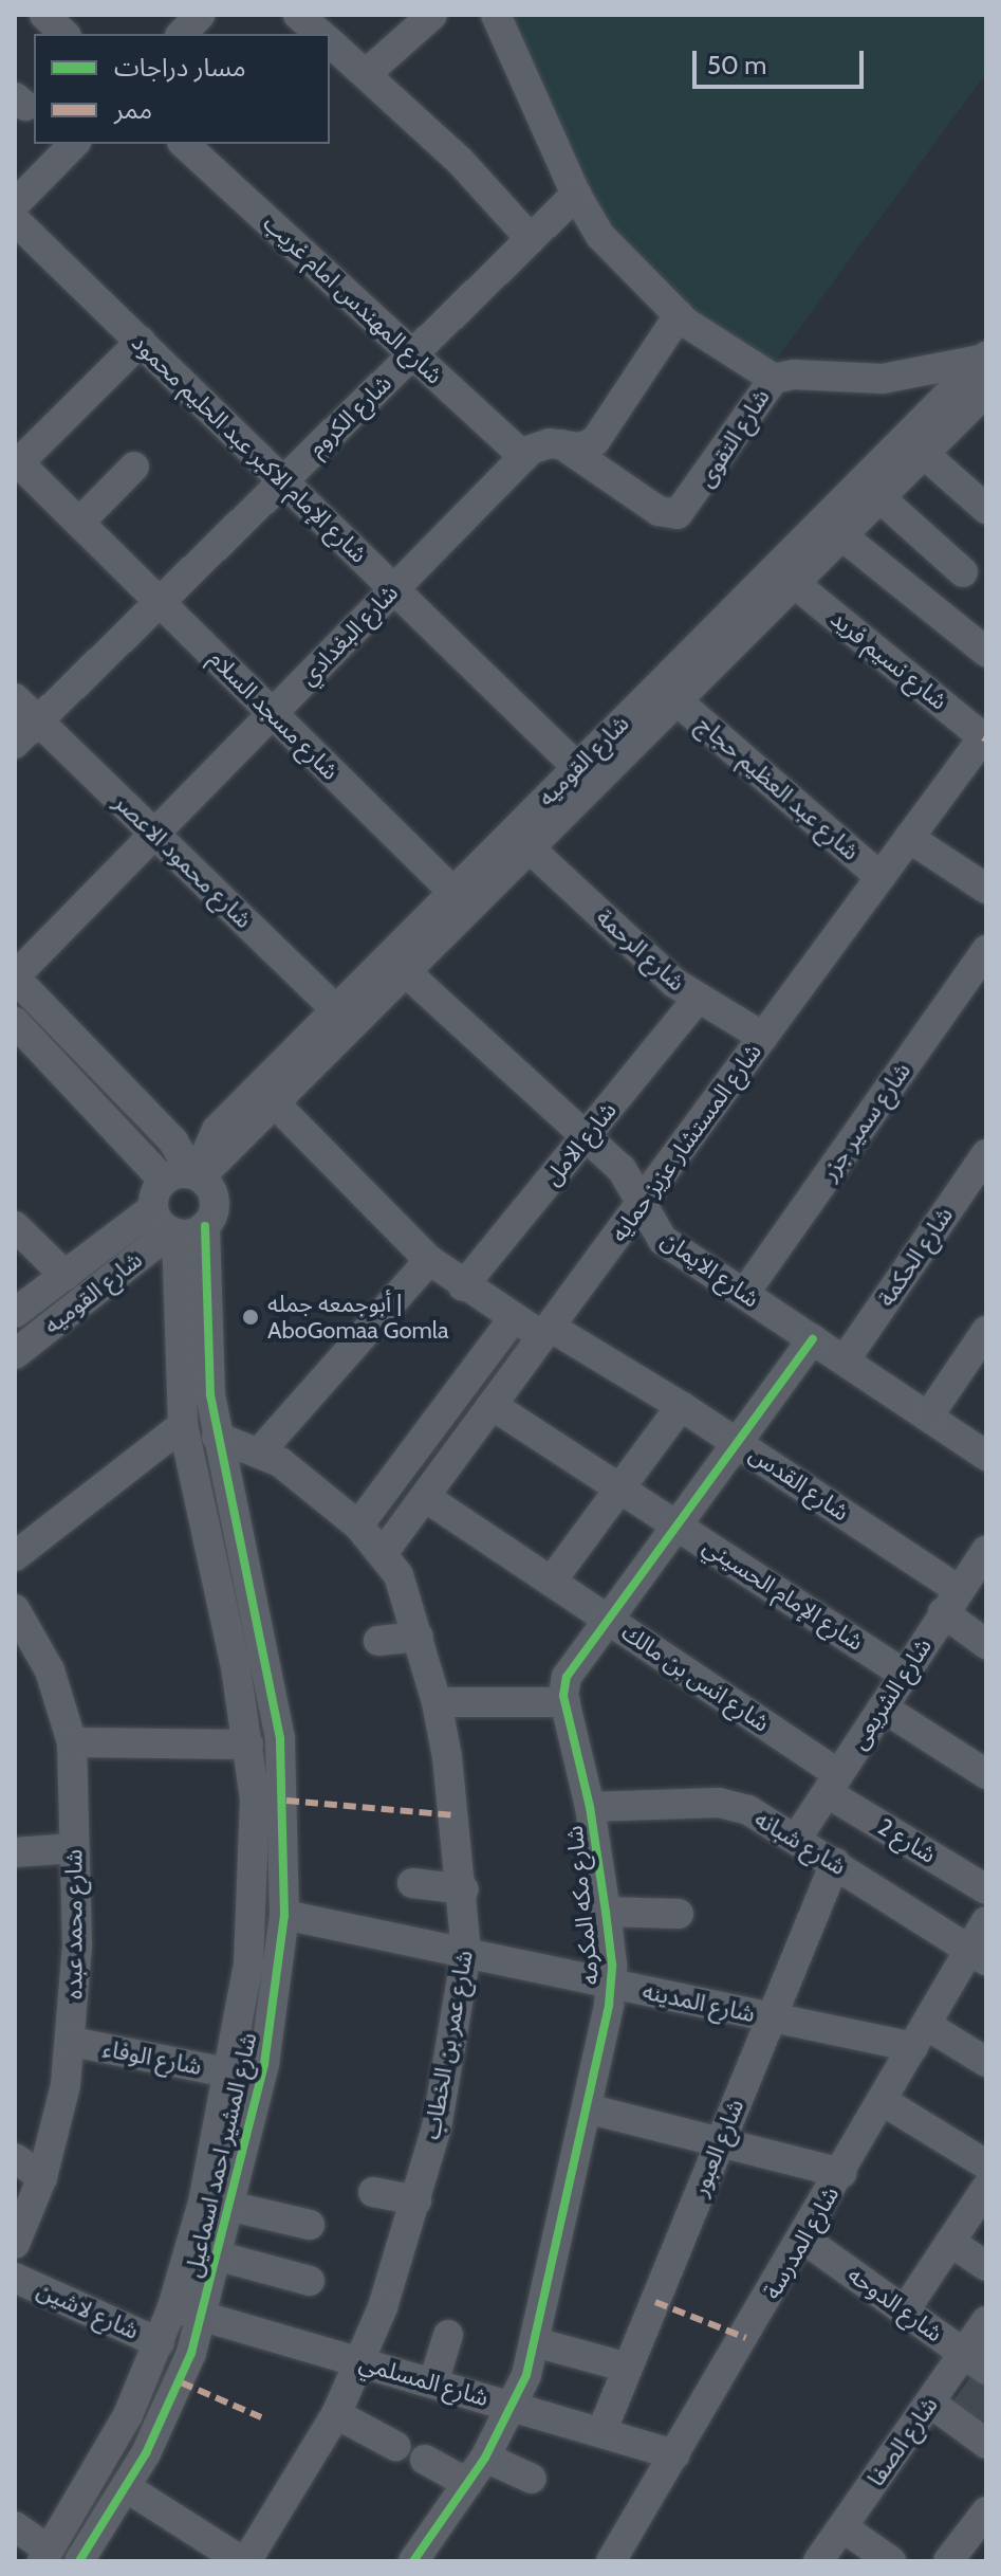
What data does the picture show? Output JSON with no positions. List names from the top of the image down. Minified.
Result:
{"streets":{"street":["شارع المهندس امام غريب","شارع الكروم","شارع التقوى","شارع الإمام الاكبر عبد الحليم محمود","شارع البغدادي","شارع نسيم فريد","شارع مسجد السلام","شارع القوميه","شارع عبد العظيم حجاج","شارع محمود الاعصر","شارع الرحمة","شارع سمير جزر","شارع المستشار عزيز حمايه","شارع الامل","شارع الحكمة","شارع الايمان","شارع القدس","شارع الإمام الحسيني","شارع انس بن مالك","شارع الشريعى","شارع 2","شارع شبانه","شارع مكه المكرمه","شارع محمد عبده","شارع المدينه","شارع عمر بن الخطاب","شارع الوفاء","شارع العبور","شارع المشير احمد اسماعيل","شارع المدرسة","شارع الدوحه","شارع لاشين","شارع المسلمي","شارع الصفا"]},"crossings":[["شارع المهندس امام غريب","شارع الكروم"],["شارع المهندس امام غريب","شارع البغدادي"],["شارع الكروم","شارع الإمام الاكبر عبد الحليم محمود"],["شارع الكروم","شارع مسجد السلام"],["شارع الكروم","شارع محمود الاعصر"],["شارع التقوى","شارع البغدادي"],["شارع التقوى","شارع القوميه"],["شارع الإمام الاكبر عبد الحليم محمود","شارع البغدادي"],["شارع الإمام الاكبر عبد الحليم محمود","شارع القوميه"],["شارع البغدادي","شارع مسجد السلام"],["شارع البغدادي","شارع محمود الاعصر"],["شارع البغدادي","شارع المشير احمد اسماعيل"],["شارع نسيم فريد","شارع القوميه"],["شارع نسيم فريد","شارع المستشار عزيز حمايه"],["شارع مسجد السلام","شارع القوميه"],["شارع القوميه","شارع عبد العظيم حجاج"],["شارع القوميه","شارع محمود الاعصر"],["شارع القوميه","شارع الرحمة"],["شارع القوميه","شارع الايمان"],["شارع القوميه","شارع القدس"],["شارع القوميه","شارع المشير احمد اسماعيل"],["شارع عبد العظيم حجاج","شارع المستشار عزيز حمايه"],["شارع الرحمة","شارع المستشار عزيز حمايه"],["شارع الرحمة","شارع الامل"],["شارع سمير جزر","شارع الايمان"],["شارع المستشار عزيز حمايه","شارع الايمان"],["شارع المستشار عزيز حمايه","شارع القدس"],["شارع المستشار عزيز حمايه","شارع الإمام الحسيني"],["شارع المستشار عزيز حمايه","شارع انس بن مالك"],["شارع المستشار عزيز حمايه","شارع عمر بن الخطاب"],["شارع الامل","شارع الايمان"],["شارع الامل","شارع القدس"],["شارع الحكمة","شارع الايمان"],["شارع الايمان","شارع مكه المكرمه"],["شارع القدس","شارع الشريعى"],["شارع القدس","شارع مكه المكرمه"],["شارع الإمام الحسيني","شارع الشريعى"],["شارع الإمام الحسيني","شارع مكه المكرمه"],["شارع انس بن مالك","شارع الشريعى"],["شارع انس بن مالك","شارع 2"],["شارع انس بن مالك","شارع مكه المكرمه"],["شارع الشريعى","شارع 2"],["شارع الشريعى","شارع شبانه"],["شارع شبانه","شارع مكه المكرمه"],["شارع شبانه","شارع العبور"],["شارع شبانه","شارع المدرسة"],["شارع مكه المكرمه","شارع المدينه"],["شارع مكه المكرمه","شارع المسلمي"],["شارع محمد عبده","شارع الوفاء"],["شارع المدينه","شارع عمر بن الخطاب"],["شارع المدينه","شارع العبور"],["شارع المدينه","شارع المشير احمد اسماعيل"],["شارع المدينه","شارع المدرسة"],["شارع عمر بن الخطاب","شارع المشير احمد اسماعيل"],["شارع عمر بن الخطاب","شارع المسلمي"],["شارع الوفاء","شارع المشير احمد اسماعيل"],["شارع العبور","شارع المسلمي"],["شارع المشير احمد اسماعيل","شارع لاشين"],["شارع المشير احمد اسماعيل","شارع المسلمي"],["شارع المدرسة","شارع الدوحه"],["شارع المدرسة","شارع المسلمي"],["شارع الدوحه","شارع الصفا"]],"places":["أبوجمعه جمله | AboGomaa Gomla"],"legend":["مسار دراجات","ممر"],"scale_bar":"50 m"}
